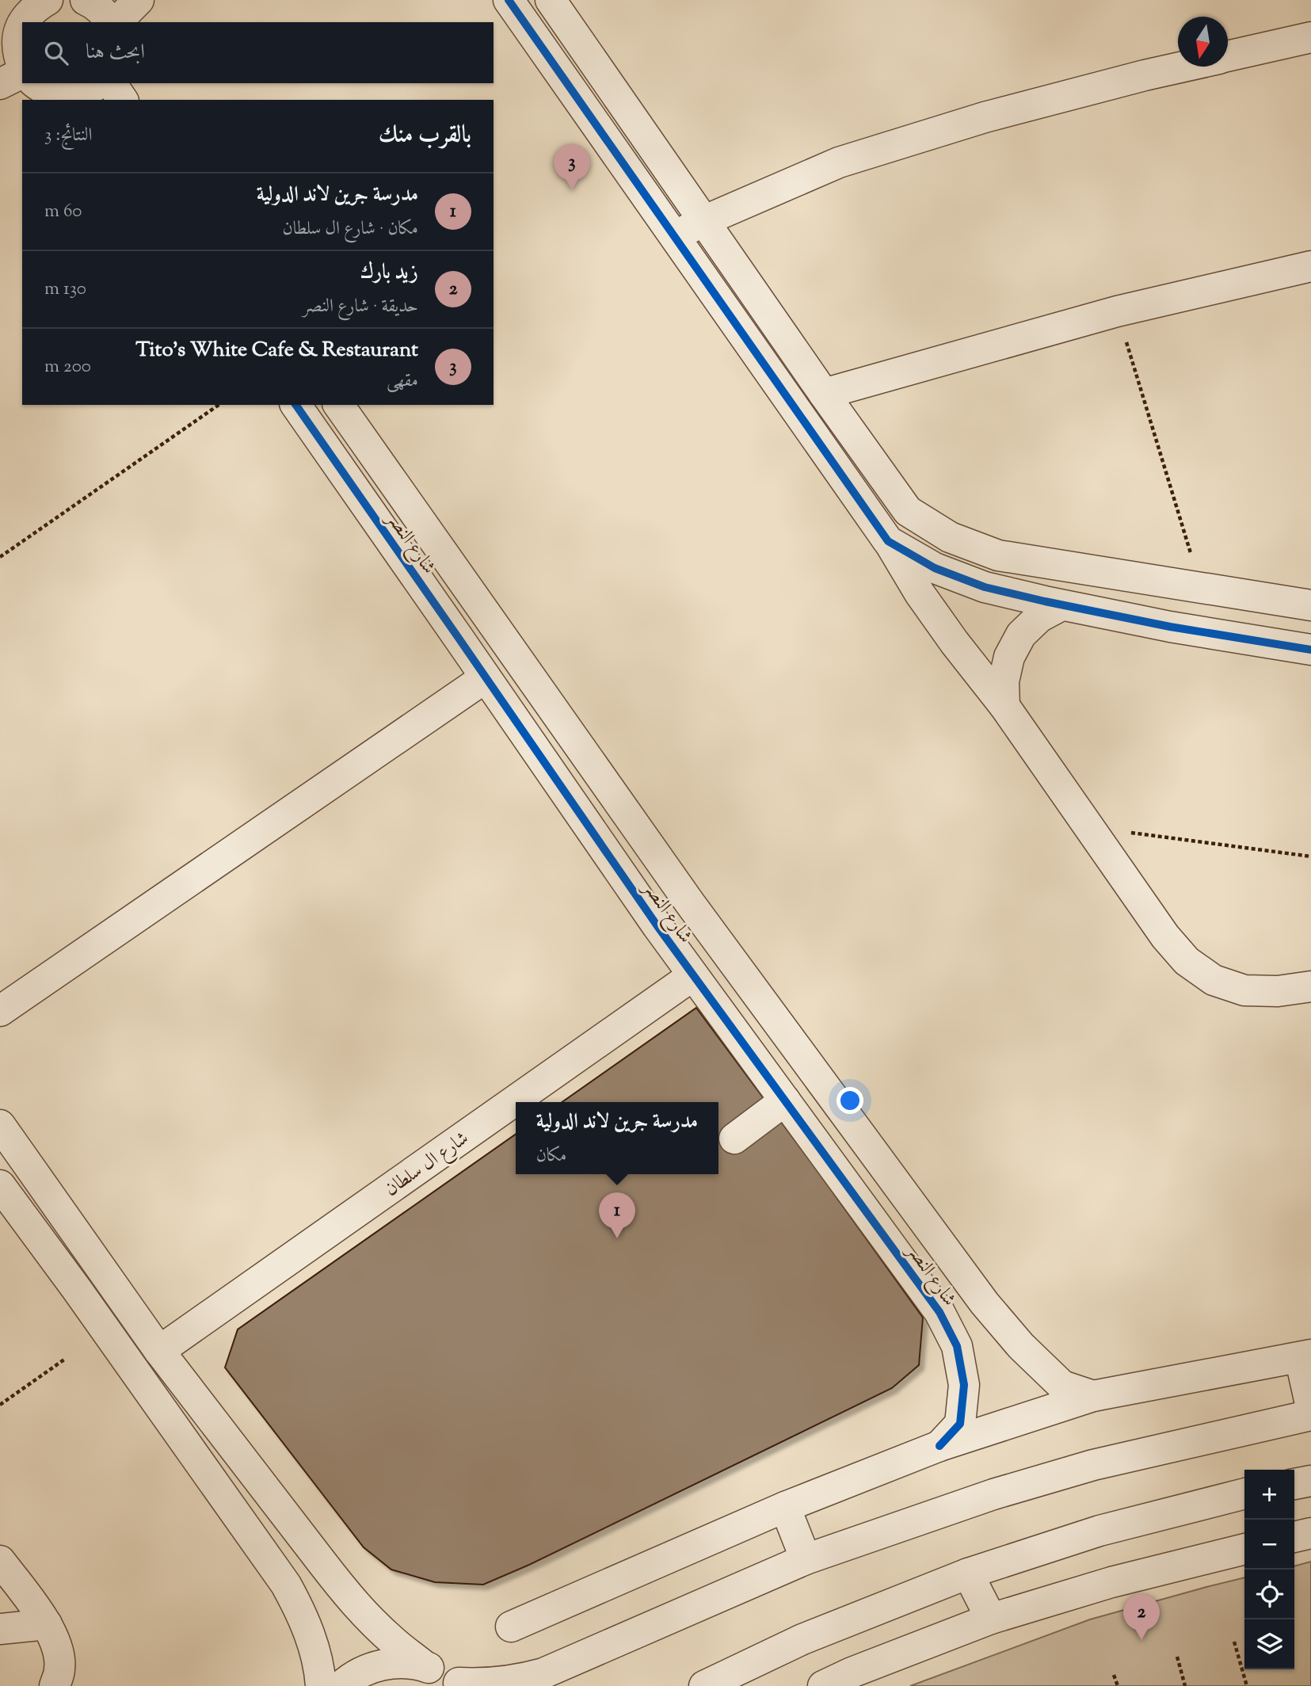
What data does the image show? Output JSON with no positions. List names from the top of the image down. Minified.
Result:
{"streets":{"street":["شارع النصر","شارع ال سلطان"]},"crossings":[["شارع النصر","شارع ال سلطان"]],"north":"bottom","page":{"search":"ابحث هنا","heading":["بالقرب منك","النتائج: 3"],"pins":["3","1","2"],"list":[{"mark":"1","name":"مدرسة جرين لاند الدولية","note":"مكان · شارع ال سلطان","value":"60 m"},{"mark":"2","name":"زيد بارك","note":"حديقة · شارع النصر","value":"130 m"},{"mark":"3","name":"Tito's White Cafe & Restaurant","note":"مقهى","value":"200 m"}],"popup":["مدرسة جرين لاند الدولية","مكان"],"map_buttons":["+","−"]}}
